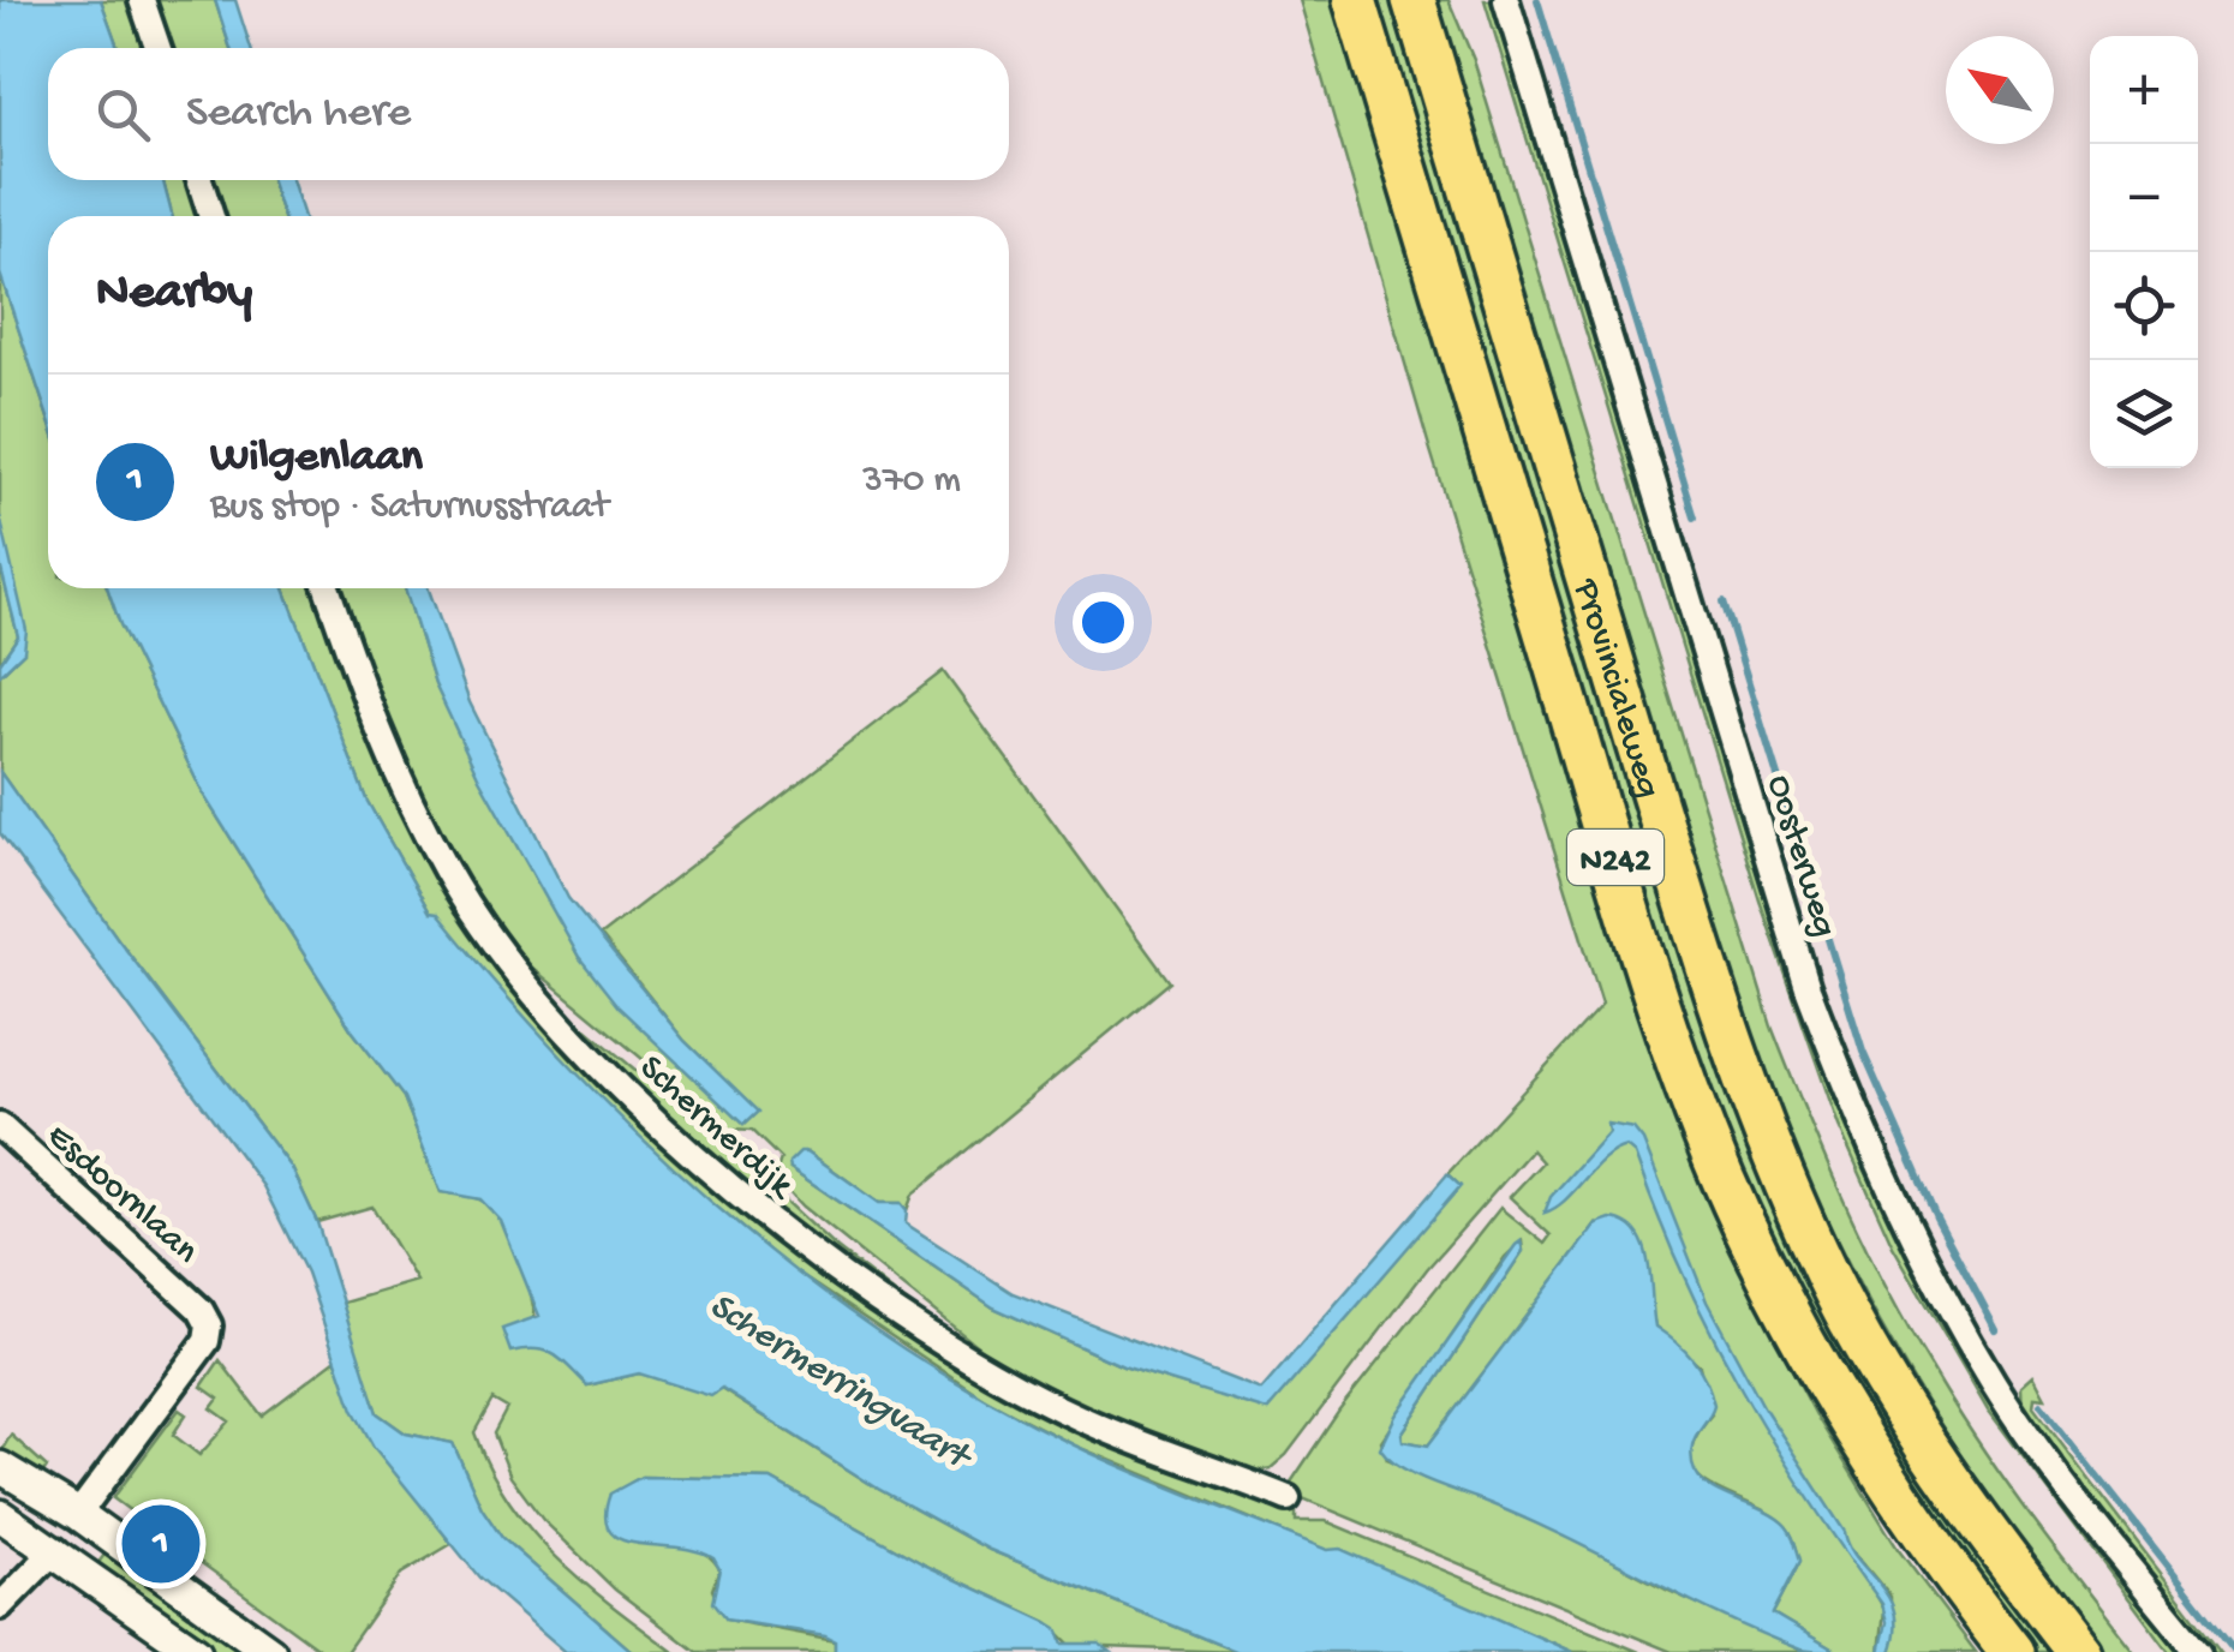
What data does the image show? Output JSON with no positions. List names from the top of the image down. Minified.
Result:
{"streets":{"highway":["Provincialeweg","N242"],"street":["Oosterweg","Schermerdijk","Esdoornlaan"]},"water":["Schermerringvaart"],"north":"top left","page":{"map_buttons":["+","−"],"search":"Search here","heading":"Nearby","list":[{"mark":"1","name":"Wilgenlaan","note":"Bus stop · Saturnusstraat","value":"370 m"}],"pins":"1"}}
